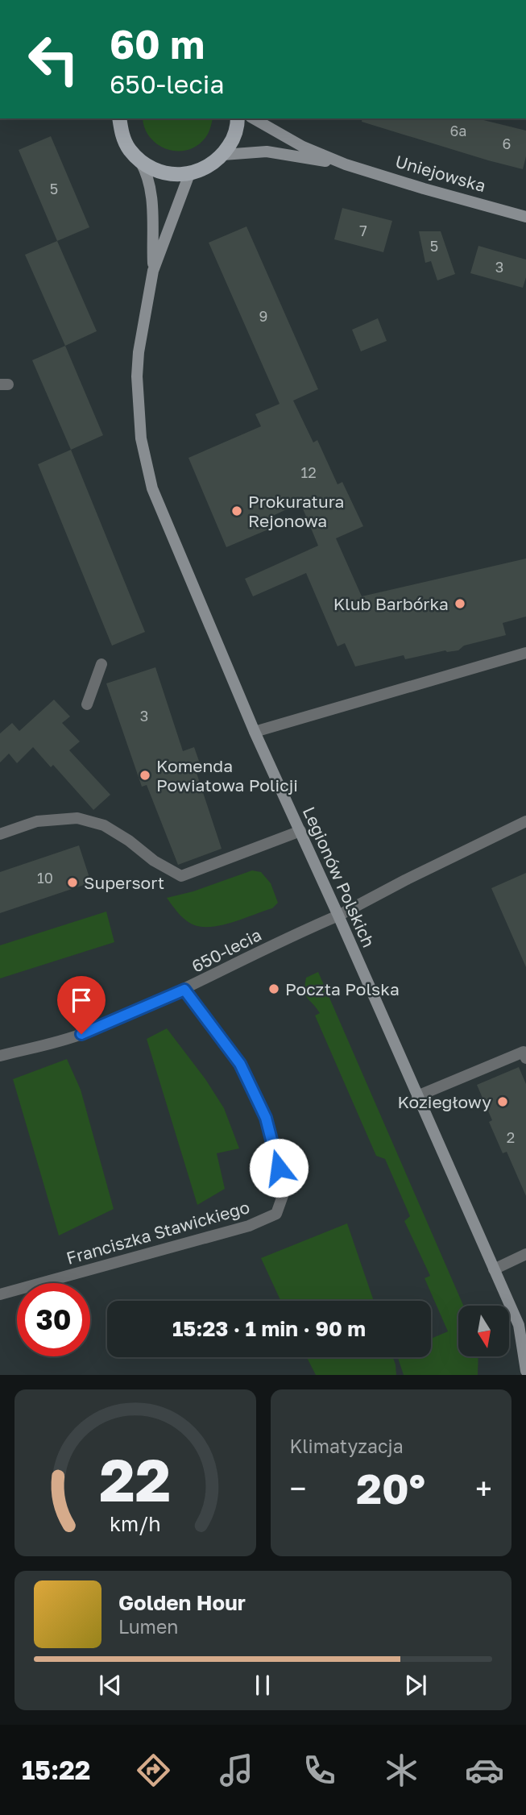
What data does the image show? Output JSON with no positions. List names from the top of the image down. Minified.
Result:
{"streets":{"street":["Uniejowska","Legionów Polskich","650-lecia","Franciszka Stawickiego"]},"crossings":[["Legionów Polskich","650-lecia"],["650-lecia","Franciszka Stawickiego"]],"places":["Prokuratura Rejonowa","Klub Barbórka","Komenda Powiatowa Policji","Supersort","Poczta Polska","Koziegłowy"],"house_numbers":["6a","6","5","7","5","3","9","12","3","10","2"],"north":"bottom","page":{"turn":["60 m","650-lecia"],"limit":"30","trip":"15:23 · 1 min · 90 m","tile":"Klimatyzacja","heat":["−","20°","+"],"song":["Golden Hour","Lumen"],"tabs":"15:22","gauge":["22","km/h"]}}
